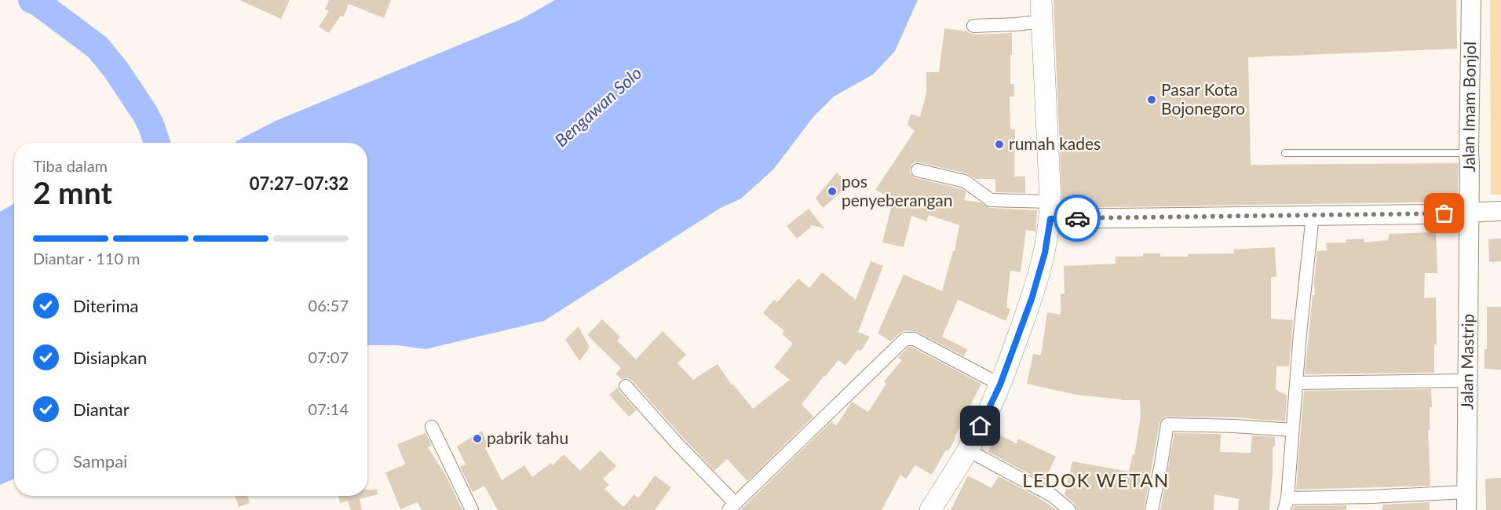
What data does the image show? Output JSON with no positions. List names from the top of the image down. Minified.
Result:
{"streets":{"main road":["Jalan Imam Bonjol","Jalan Mastrip"]},"crossings":[["Jalan Imam Bonjol","Jalan Mastrip"]],"districts":["LEDOK WETAN"],"water":["Bengawan Solo"],"places":["Pasar Kota Bojonegoro","rumah kades","pos penyeberangan","pabrik tahu"],"page":{"heading":["2 mnt","Tiba dalam","07:27–07:32"],"bar":"Diantar · 110 m","list":[["Diterima","06:57"],["Disiapkan","07:07"],["Diantar","07:14"],"Sampai"]}}
